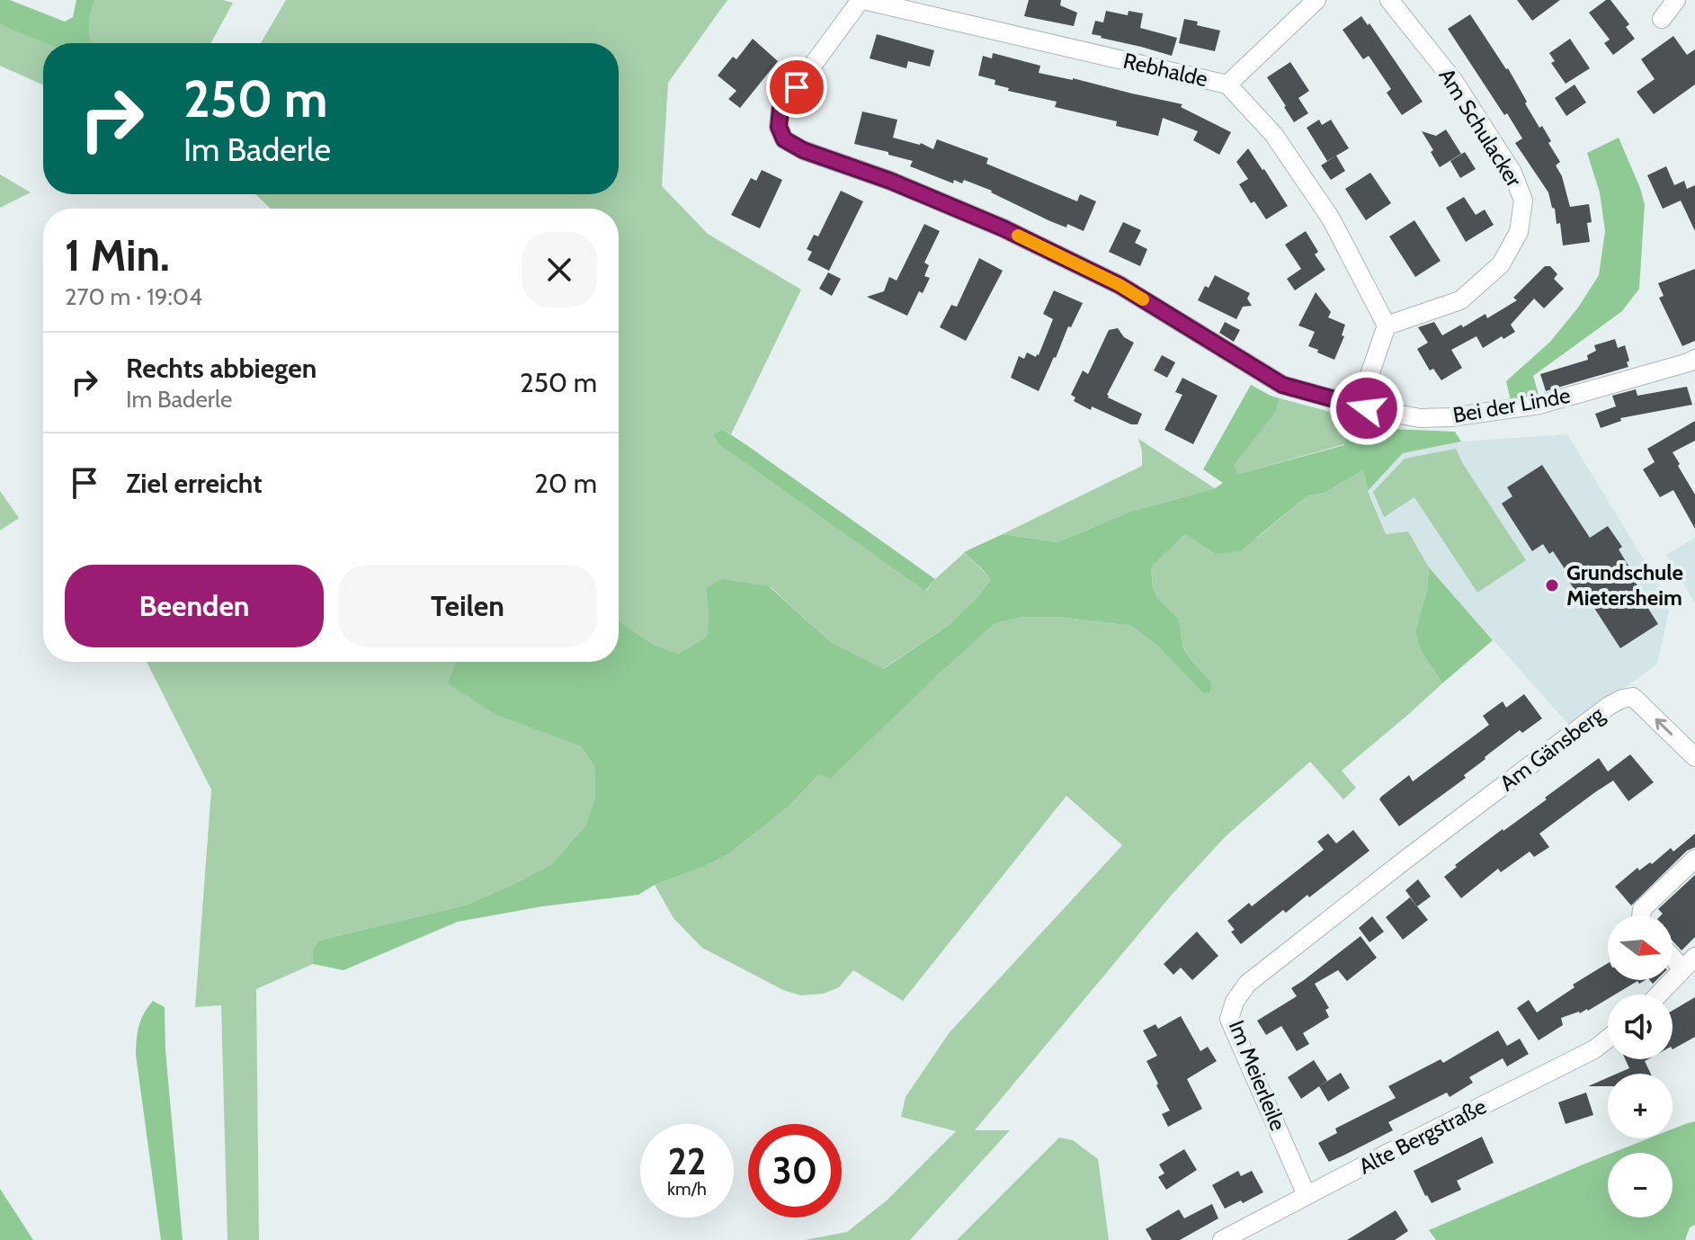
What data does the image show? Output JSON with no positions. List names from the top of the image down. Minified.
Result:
{"streets":{"street":["Rebhalde","Am Schulacker","Bei der Linde","Am Gänsberg","Im Meierleile","Alte Bergstraße"]},"crossings":[["Rebhalde","Am Schulacker"],["Rebhalde","Bei der Linde"],["Am Gänsberg","Im Meierleile"],["Im Meierleile","Alte Bergstraße"]],"one_way":["Am Gänsberg"],"places":["Grundschule Mietersheim"],"north":"right","page":{"turn":["250 m","Im Baderle"],"heading":["1 Min.","270 m · 19:04"],"list":[{"name":"Rechts abbiegen","note":"Im Baderle","value":"250 m"},{"name":"Ziel erreicht","value":"20 m"}],"buttons":["Beenden","Teilen"],"map_buttons":["+","−"],"speed":"22 km/h","limit":"30"}}
